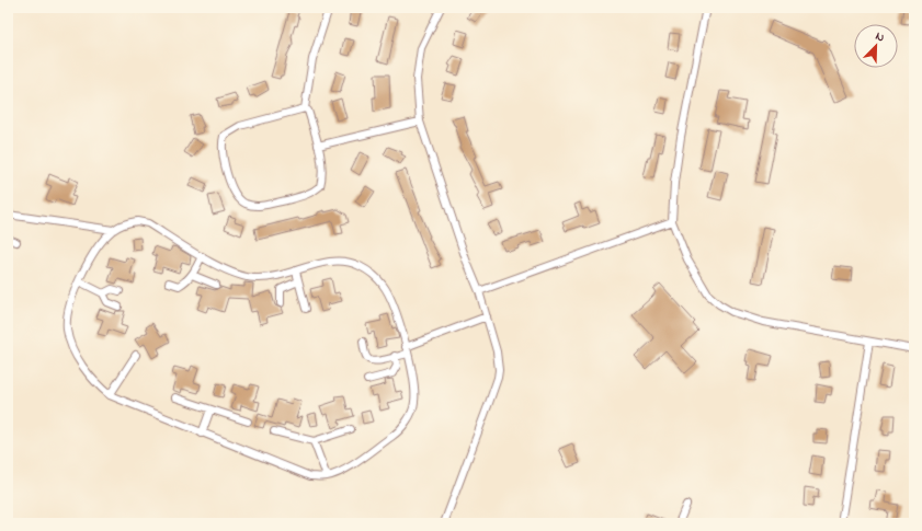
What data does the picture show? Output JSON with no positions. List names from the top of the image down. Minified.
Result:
{"north":"top right"}
